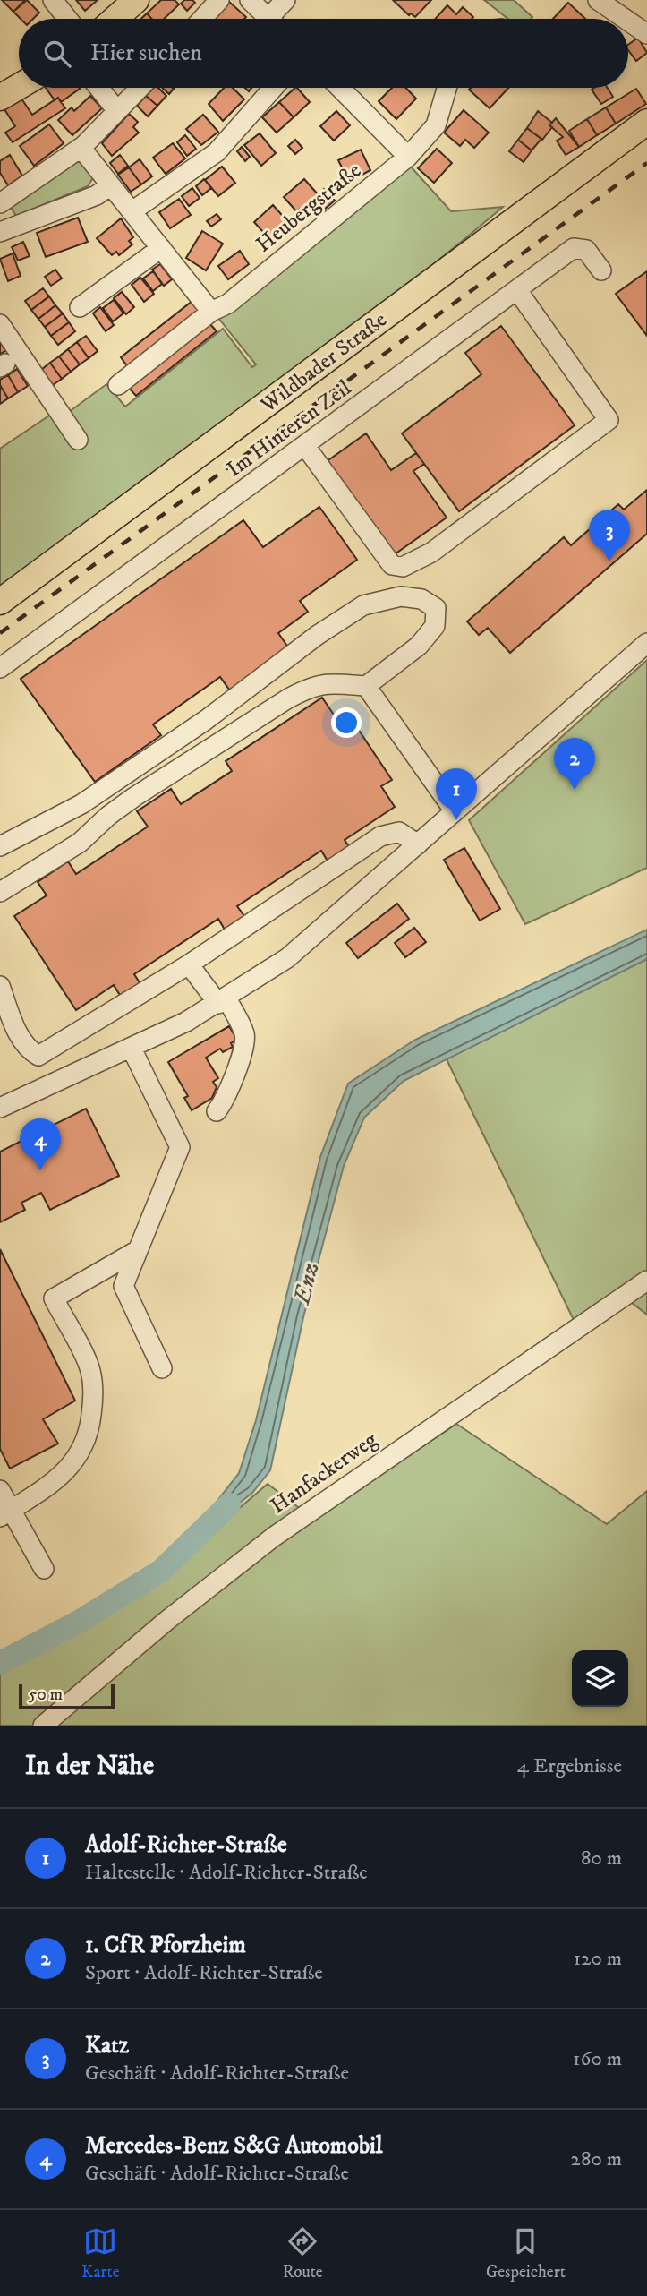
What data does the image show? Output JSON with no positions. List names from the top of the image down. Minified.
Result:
{"streets":{"main road":["Wildbader Straße"],"street":["Heubergstraße","Im Hinteren Zeil","Hanfackerweg"]},"water":["Enz"],"scale_bar":"50 m","page":{"search":"Hier suchen","pins":["3","2","1","4"],"scale":"50 m","heading":["In der Nähe","4 Ergebnisse"],"list":[{"mark":"1","name":"Adolf-Richter-Straße","note":"Haltestelle · Adolf-Richter-Straße","value":"80 m"},{"mark":"2","name":"1. CfR Pforzheim","note":"Sport · Adolf-Richter-Straße","value":"120 m"},{"mark":"3","name":"Katz","note":"Geschäft · Adolf-Richter-Straße","value":"160 m"},{"mark":"4","name":"Mercedes-Benz S&G Automobil","note":"Geschäft · Adolf-Richter-Straße","value":"280 m"}],"nav":["Karte","Route","Gespeichert"]}}
